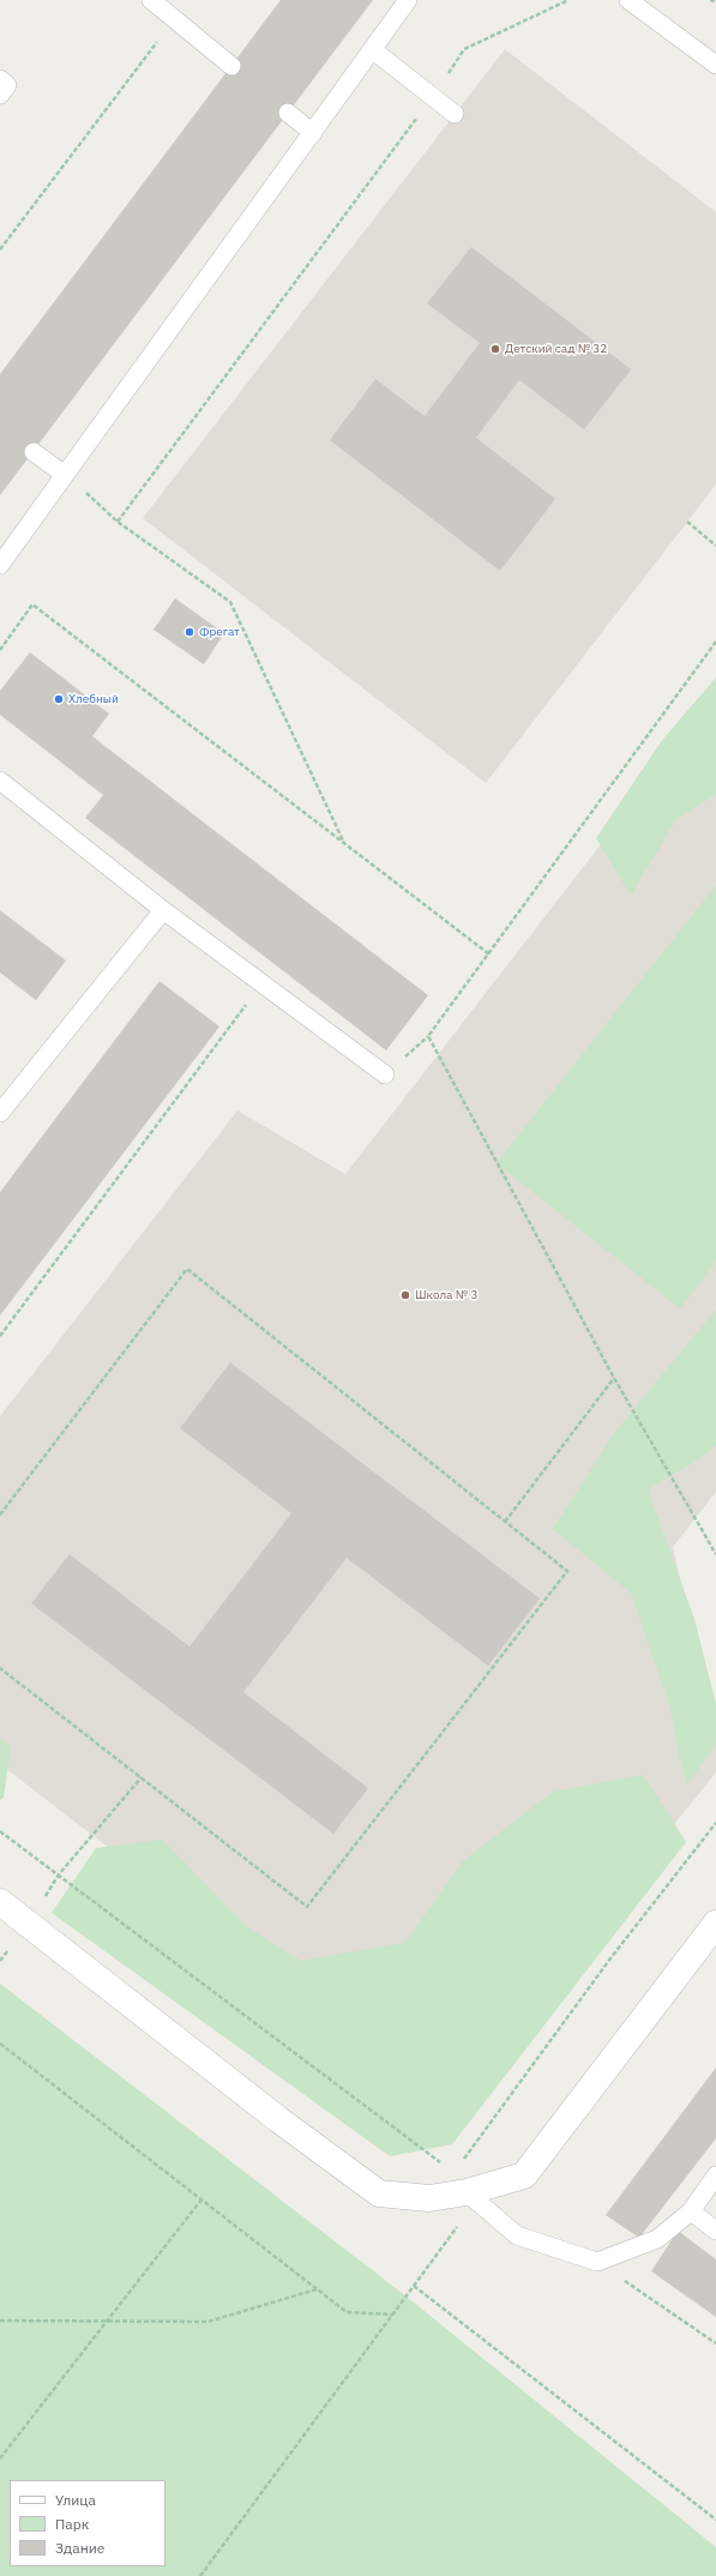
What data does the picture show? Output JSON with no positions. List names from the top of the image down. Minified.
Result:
{"places":["Детский сад № 32","Фрегат","Хлебный","Школа № 3"],"legend":["Улица","Парк","Здание"]}
